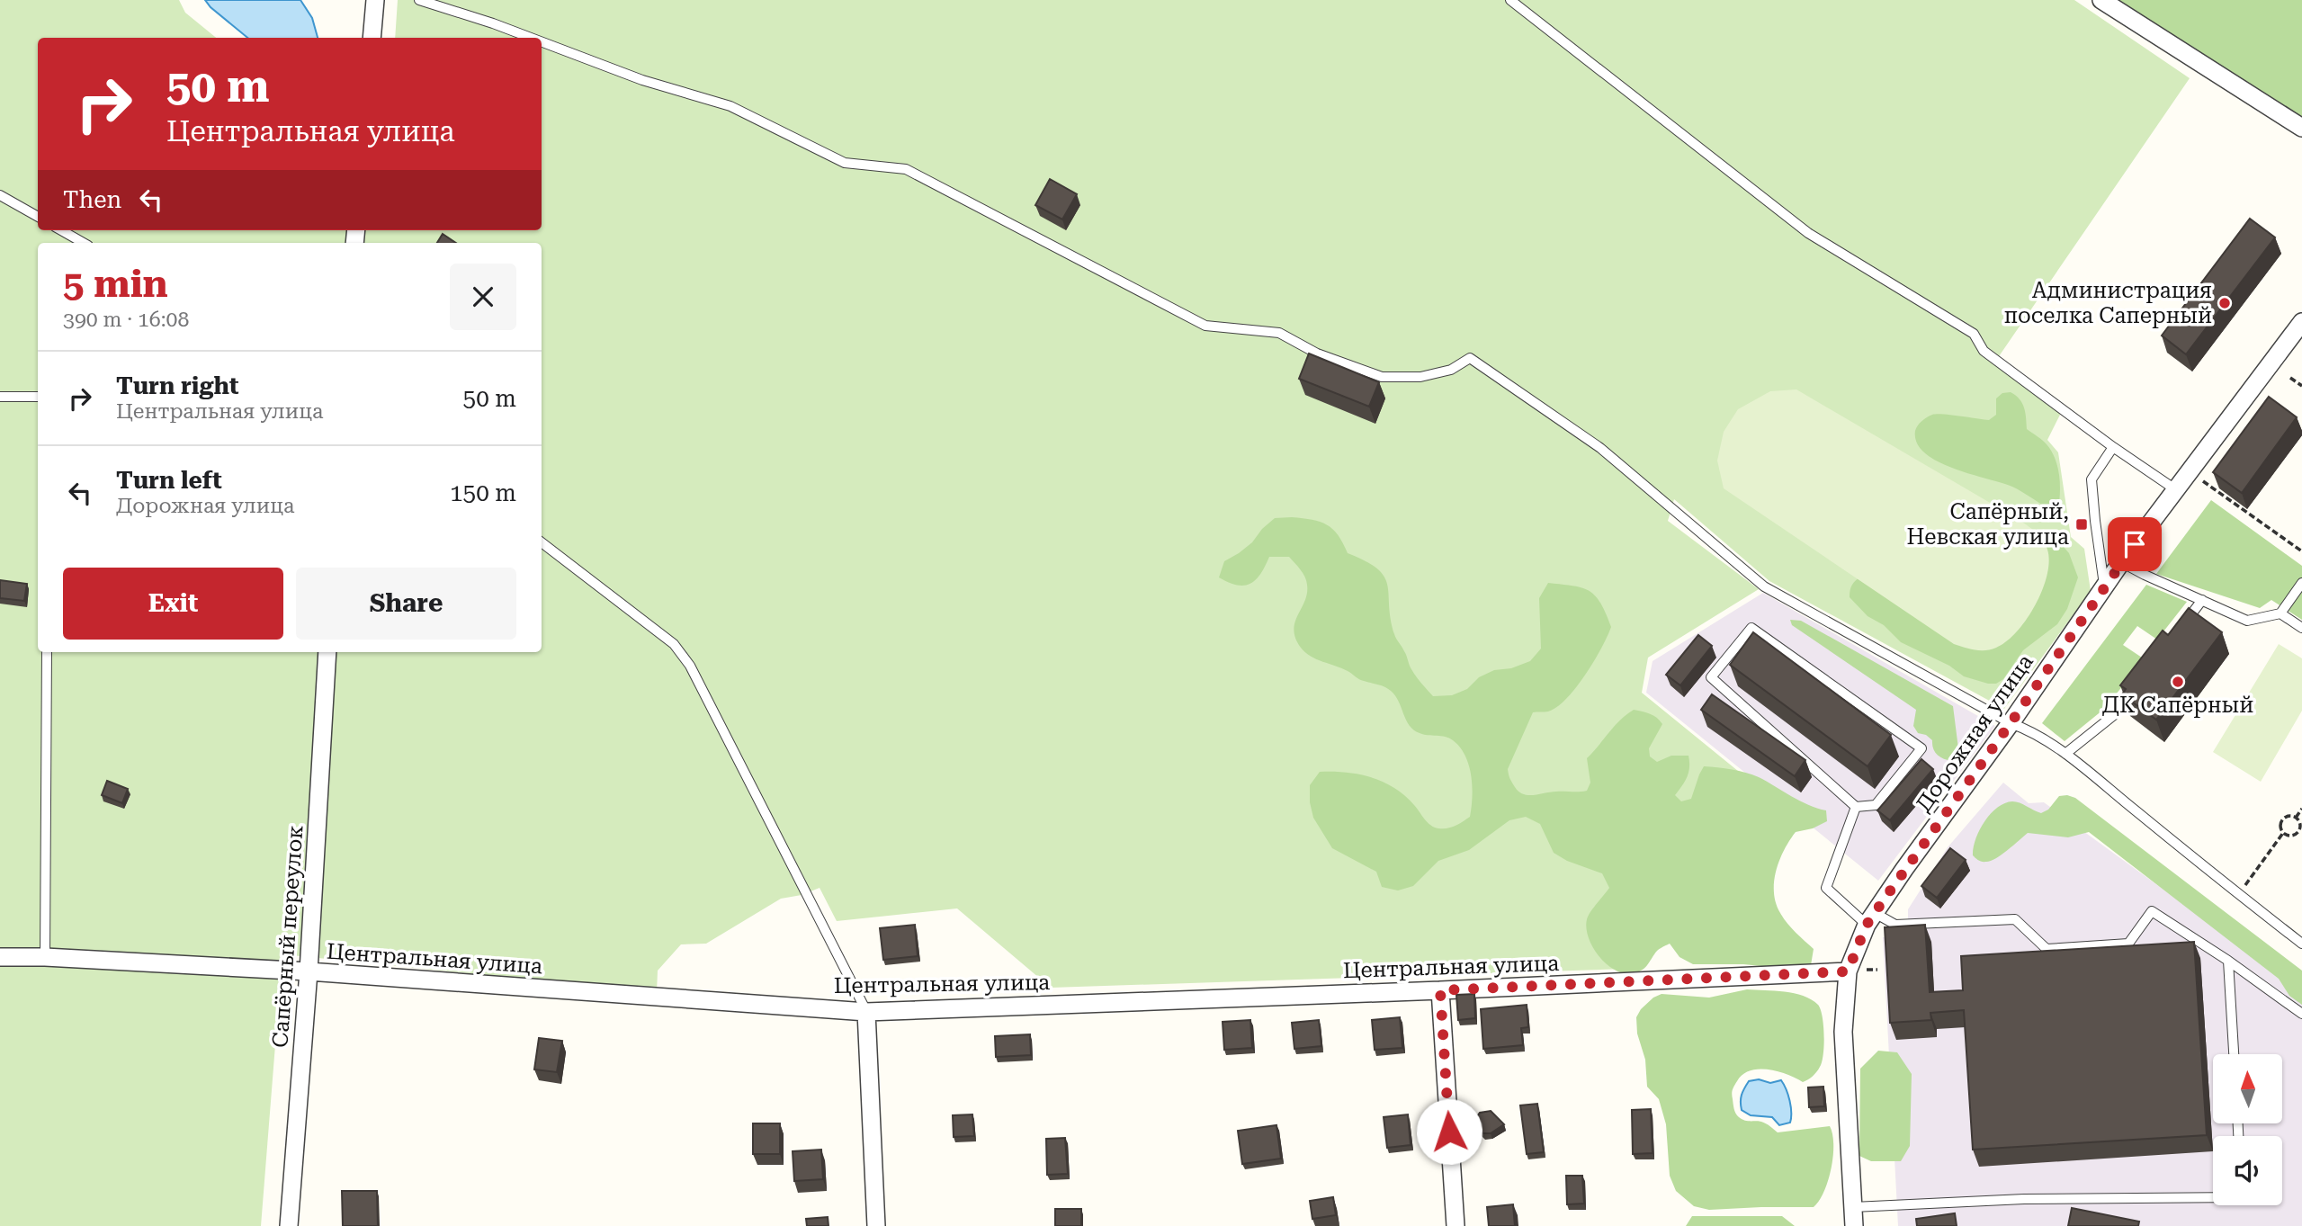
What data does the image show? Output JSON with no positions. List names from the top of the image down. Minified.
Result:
{"streets":{"street":["Дорожная улица","Сапёрный переулок","Центральная улица"]},"crossings":[["Дорожная улица","Центральная улица"],["Сапёрный переулок","Центральная улица"]],"places":{"other":["Администрация поселка Саперный","ДК Сапёрный"],"transit":["Сапёрный, Невская улица"]},"north":"top","page":{"turn":["50 m","Центральная улица"],"then":"Then","heading":["5 min","390 m · 16:08"],"list":[{"name":"Turn right","note":"Центральная улица","value":"50 m"},{"name":"Turn left","note":"Дорожная улица","value":"150 m"}],"buttons":["Exit","Share"]}}
